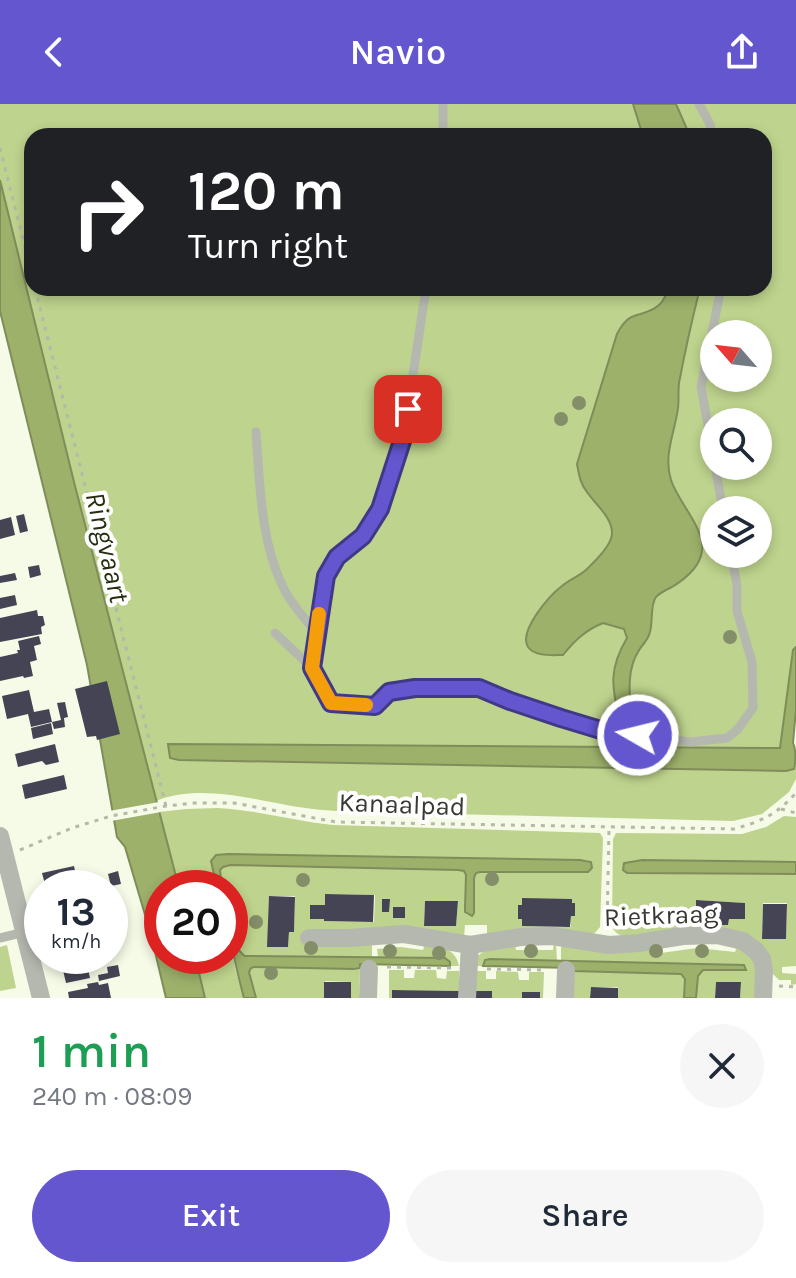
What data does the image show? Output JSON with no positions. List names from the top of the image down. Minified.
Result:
{"streets":{"street":["Rietkraag"],"path":["Kanaalpad"]},"water":["Ringvaart"],"north":"top left","page":{"header":"Navio","turn":["120 m","Turn right"],"speed":"13 km/h","limit":"20","heading":["1 min","240 m · 08:09"],"buttons":["Exit","Share"]}}
